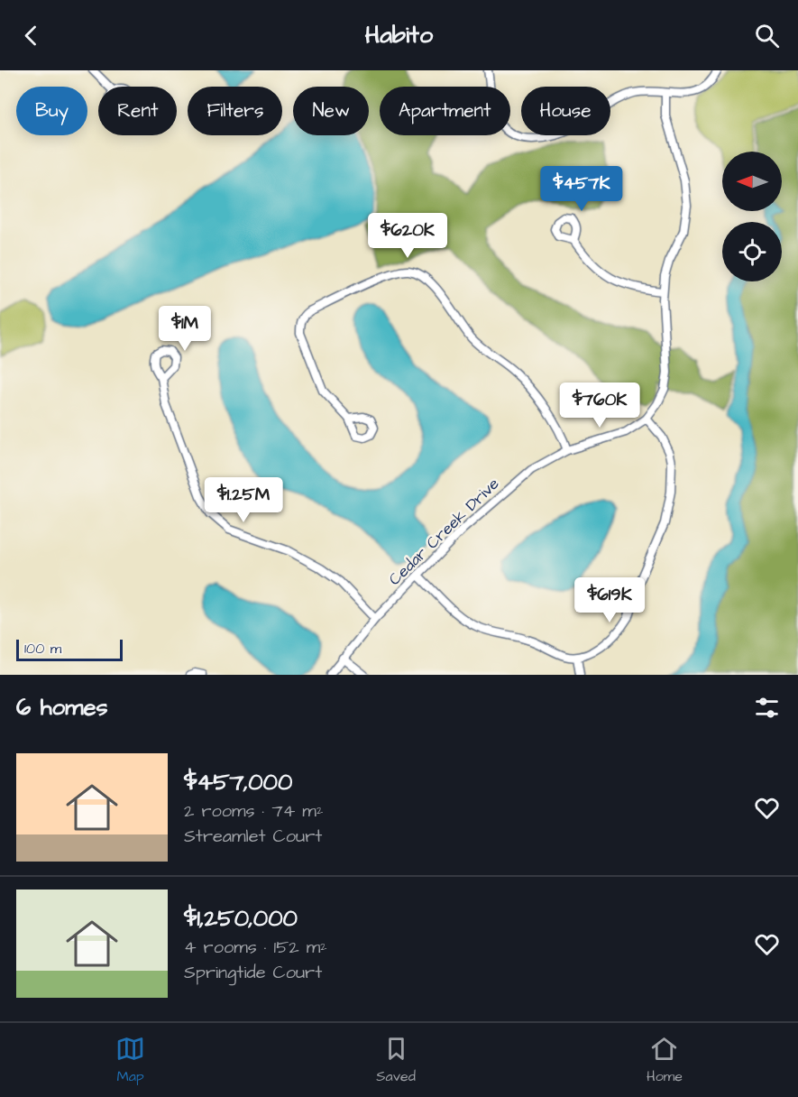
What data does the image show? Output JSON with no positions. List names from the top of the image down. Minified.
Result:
{"streets":{"street":["Cedar Creek Drive"]},"scale_bar":"100 m","north":"left","page":{"header":"Habito","chip":["Buy","Rent","Filters","New","Apartment","House"],"price":["$457K","$620K","$1M","$760K","$1.25M","$619K"],"scale":"100 m","heading":"6 homes","list":[{"name":"$457,000","note":"2 rooms · 74 m² · Streamlet Court"},{"name":"$1,250,000","note":"4 rooms · 152 m² · Springtide Court"}],"tabs":["Map","Saved","Home"]}}
